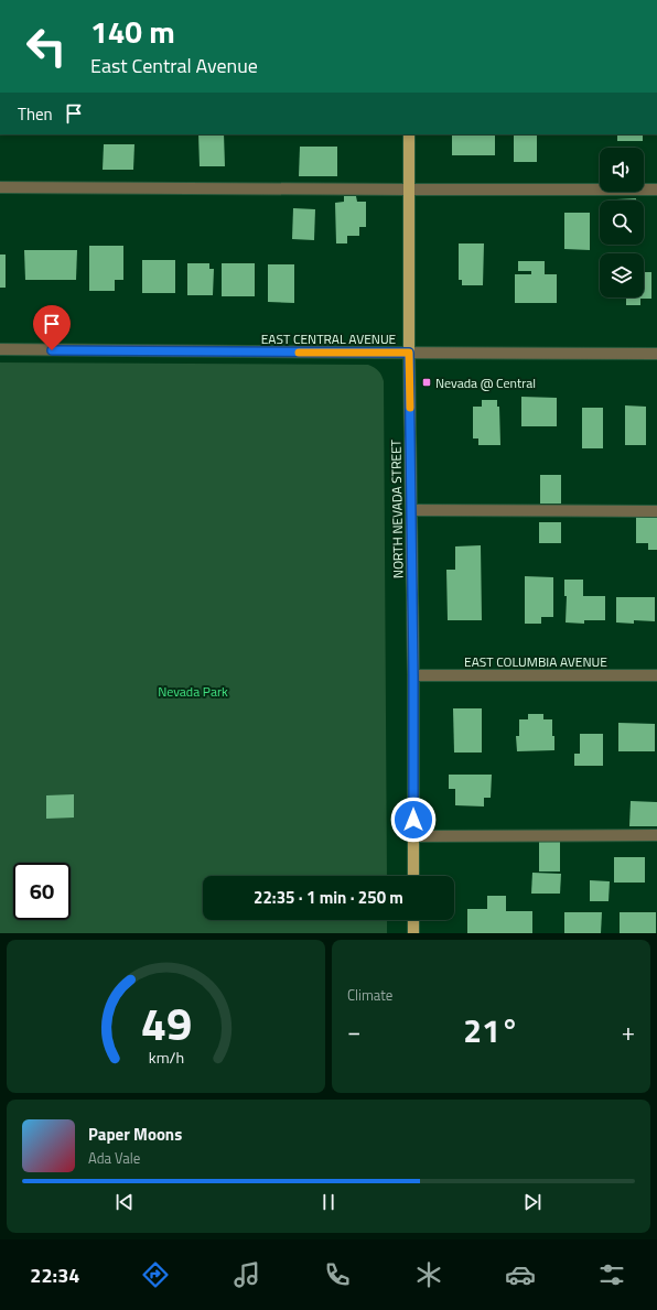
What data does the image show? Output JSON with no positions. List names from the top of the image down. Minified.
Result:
{"streets":{"main road":["NORTH NEVADA STREET"],"street":["EAST CENTRAL AVENUE","EAST COLUMBIA AVENUE"]},"crossings":[["EAST CENTRAL AVENUE","NORTH NEVADA STREET"],["NORTH NEVADA STREET","EAST COLUMBIA AVENUE"]],"parks":["Nevada Park"],"places":{"transit":["Nevada @ Central"]},"page":{"turn":["140 m","East Central Avenue"],"then":"Then","limit":"60","trip":"22:35 · 1 min · 250 m","tile":"Climate","heat":["−","21°","+"],"song":["Paper Moons","Ada Vale"],"tabs":"22:34","gauge":["49","km/h"]}}
